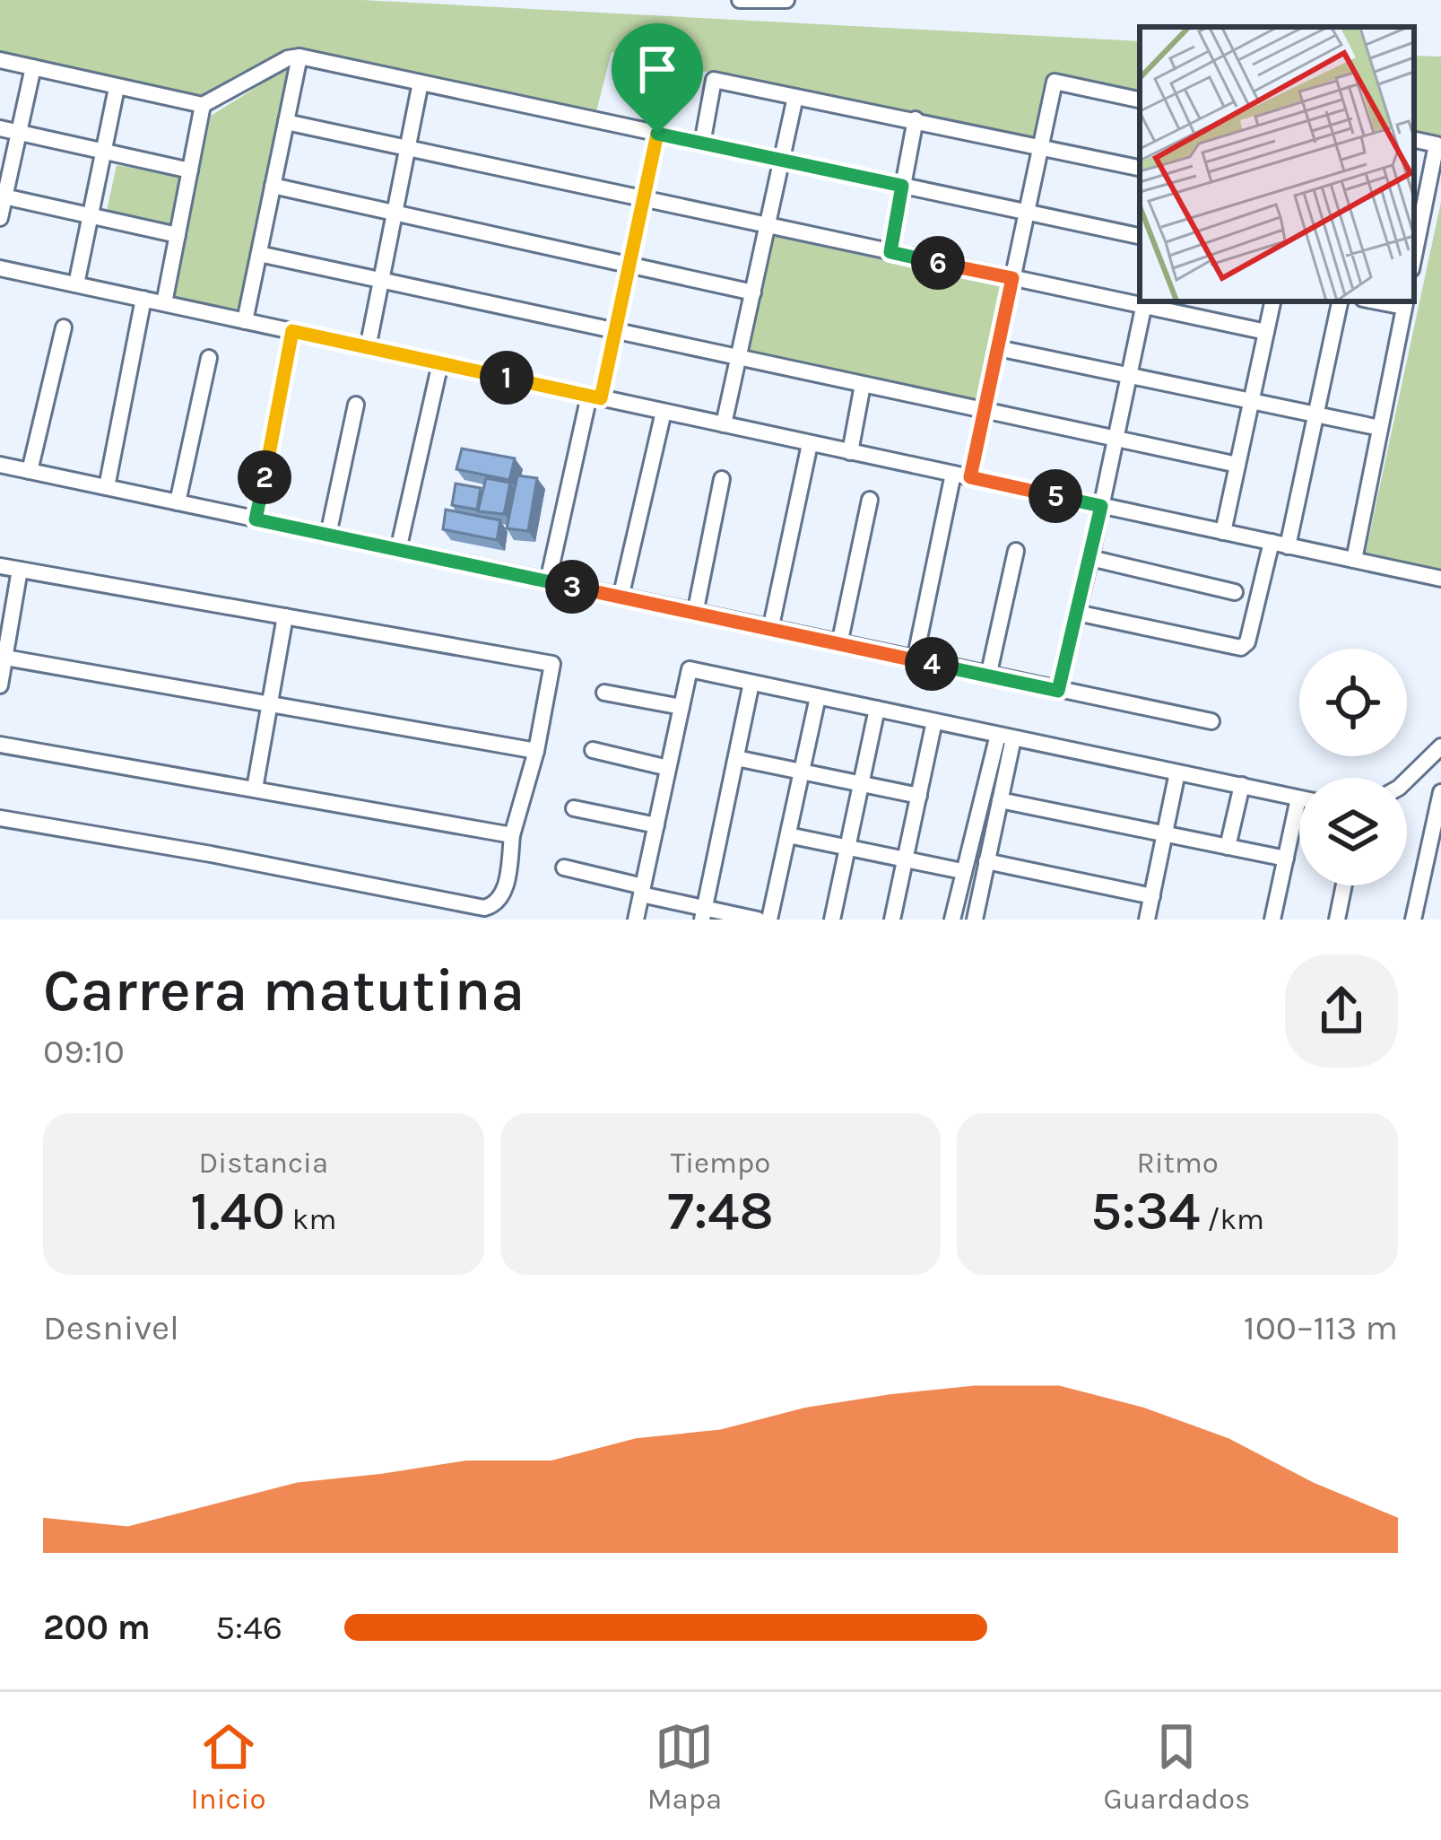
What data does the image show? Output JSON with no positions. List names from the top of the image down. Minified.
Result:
{"page":{"pins":["6","1","2","5","3","4"],"heading":["Carrera matutina","09:10"],"stats":[["Distancia","1.40 km"],["Tiempo","7:48"],["Ritmo","5:34 /km"]],"chart":["Desnivel","100–113 m"],"list":[{"name":"200 m","note":"5:46"}],"tabs":["Inicio","Mapa","Guardados"]}}
